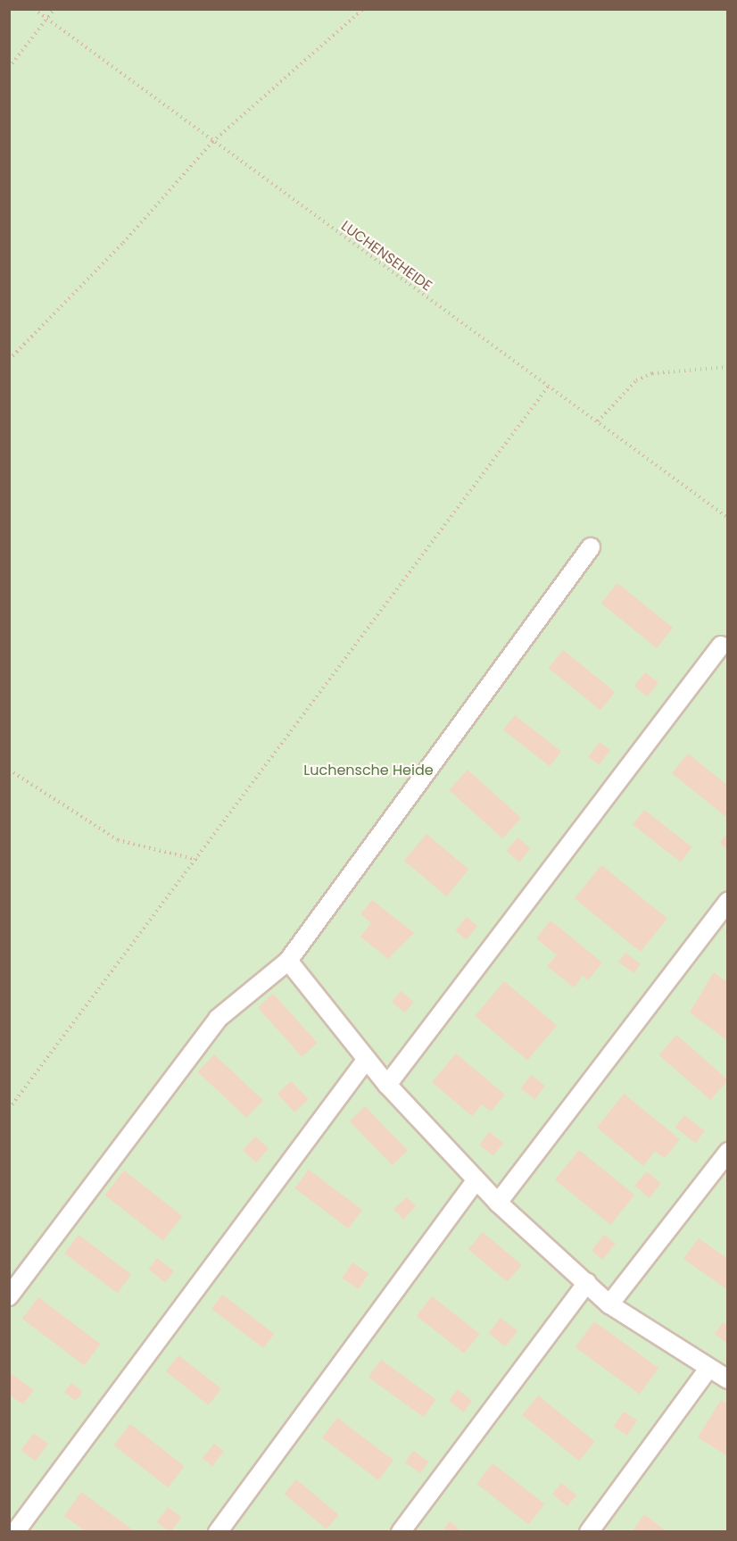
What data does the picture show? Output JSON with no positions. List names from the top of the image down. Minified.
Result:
{"streets":{"path":["LUCHENSEHEIDE"]},"parks":["Luchensche Heide"]}
